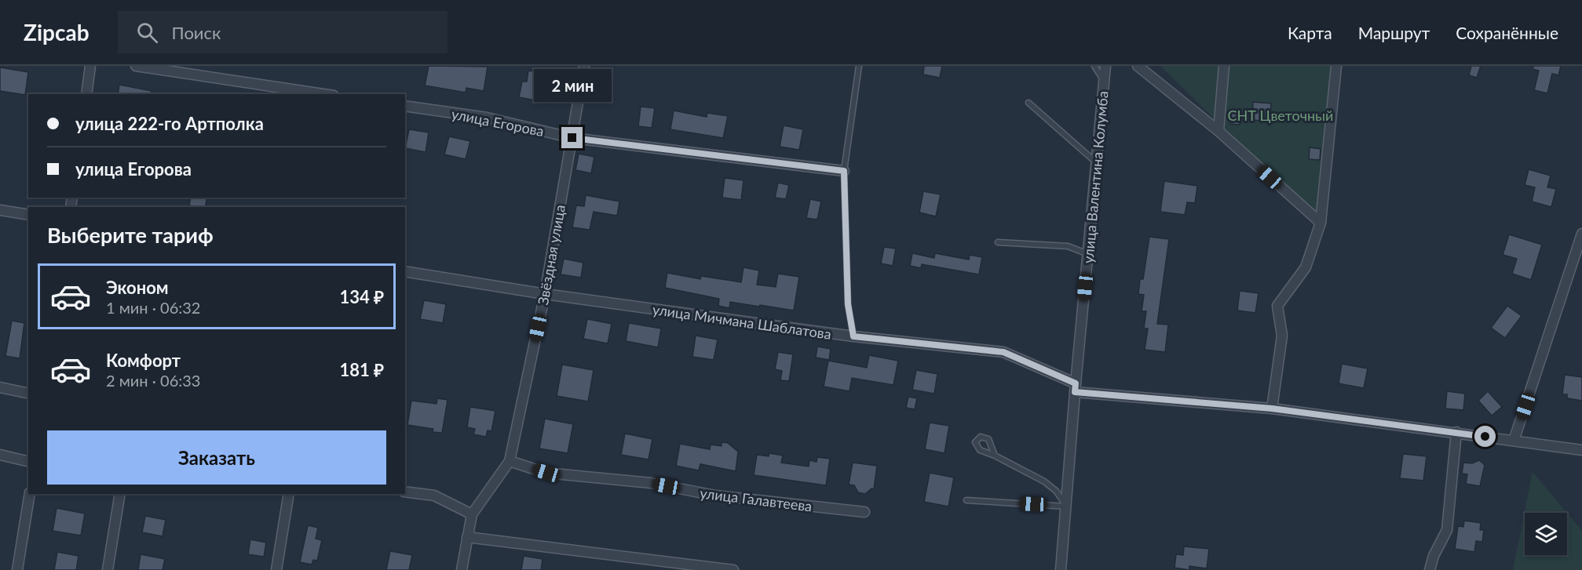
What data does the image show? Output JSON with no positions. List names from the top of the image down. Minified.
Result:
{"streets":{"street":["улица Егорова","улица Валентина Колумба","Звёздная улица","улица Мичмана Шаблатова","улица Галавтеева"]},"crossings":[["улица Егорова","Звёздная улица"],["улица Валентина Колумба","улица Мичмана Шаблатова"],["Звёздная улица","улица Мичмана Шаблатова"],["Звёздная улица","улица Галавтеева"]],"parks":["СНТ Цветочный"],"page":{"header":"Zipcab","search":"Поиск","nav":["Карта","Маршрут","Сохранённые"],"bubble":"2 мин","banner":["улица 222-го Артполка","улица Егорова"],"heading":"Выберите тариф","list":[{"name":"Эконом","note":"1 мин · 06:32","value":"134 ₽"},{"name":"Комфорт","note":"2 мин · 06:33","value":"181 ₽"}],"buttons":"Заказать"}}
